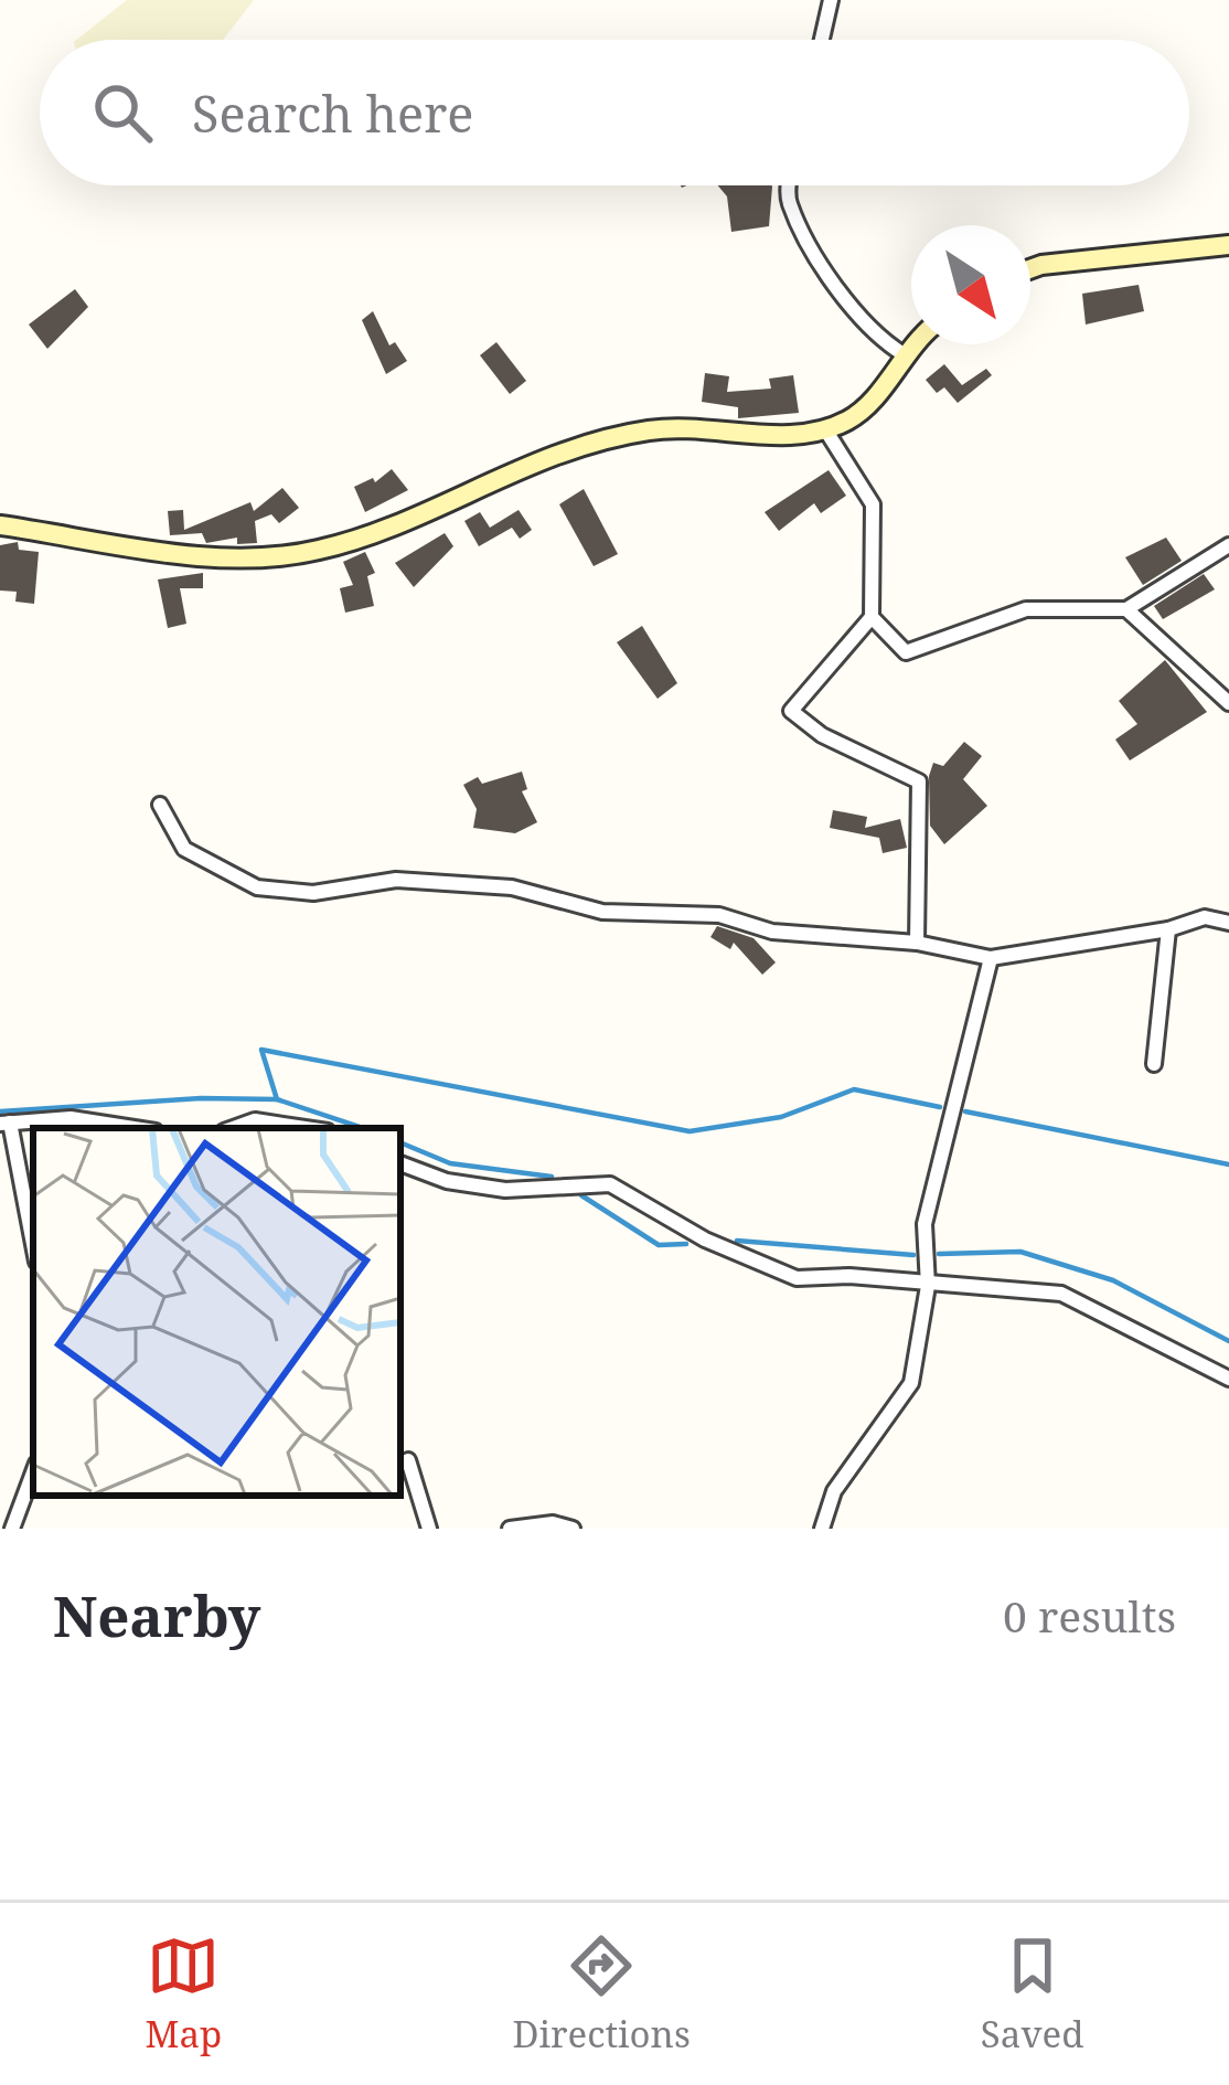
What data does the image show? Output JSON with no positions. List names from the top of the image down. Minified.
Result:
{"north":"bottom right","page":{"search":"Search here","heading":["Nearby","0 results"],"nav":["Map","Directions","Saved"]}}
